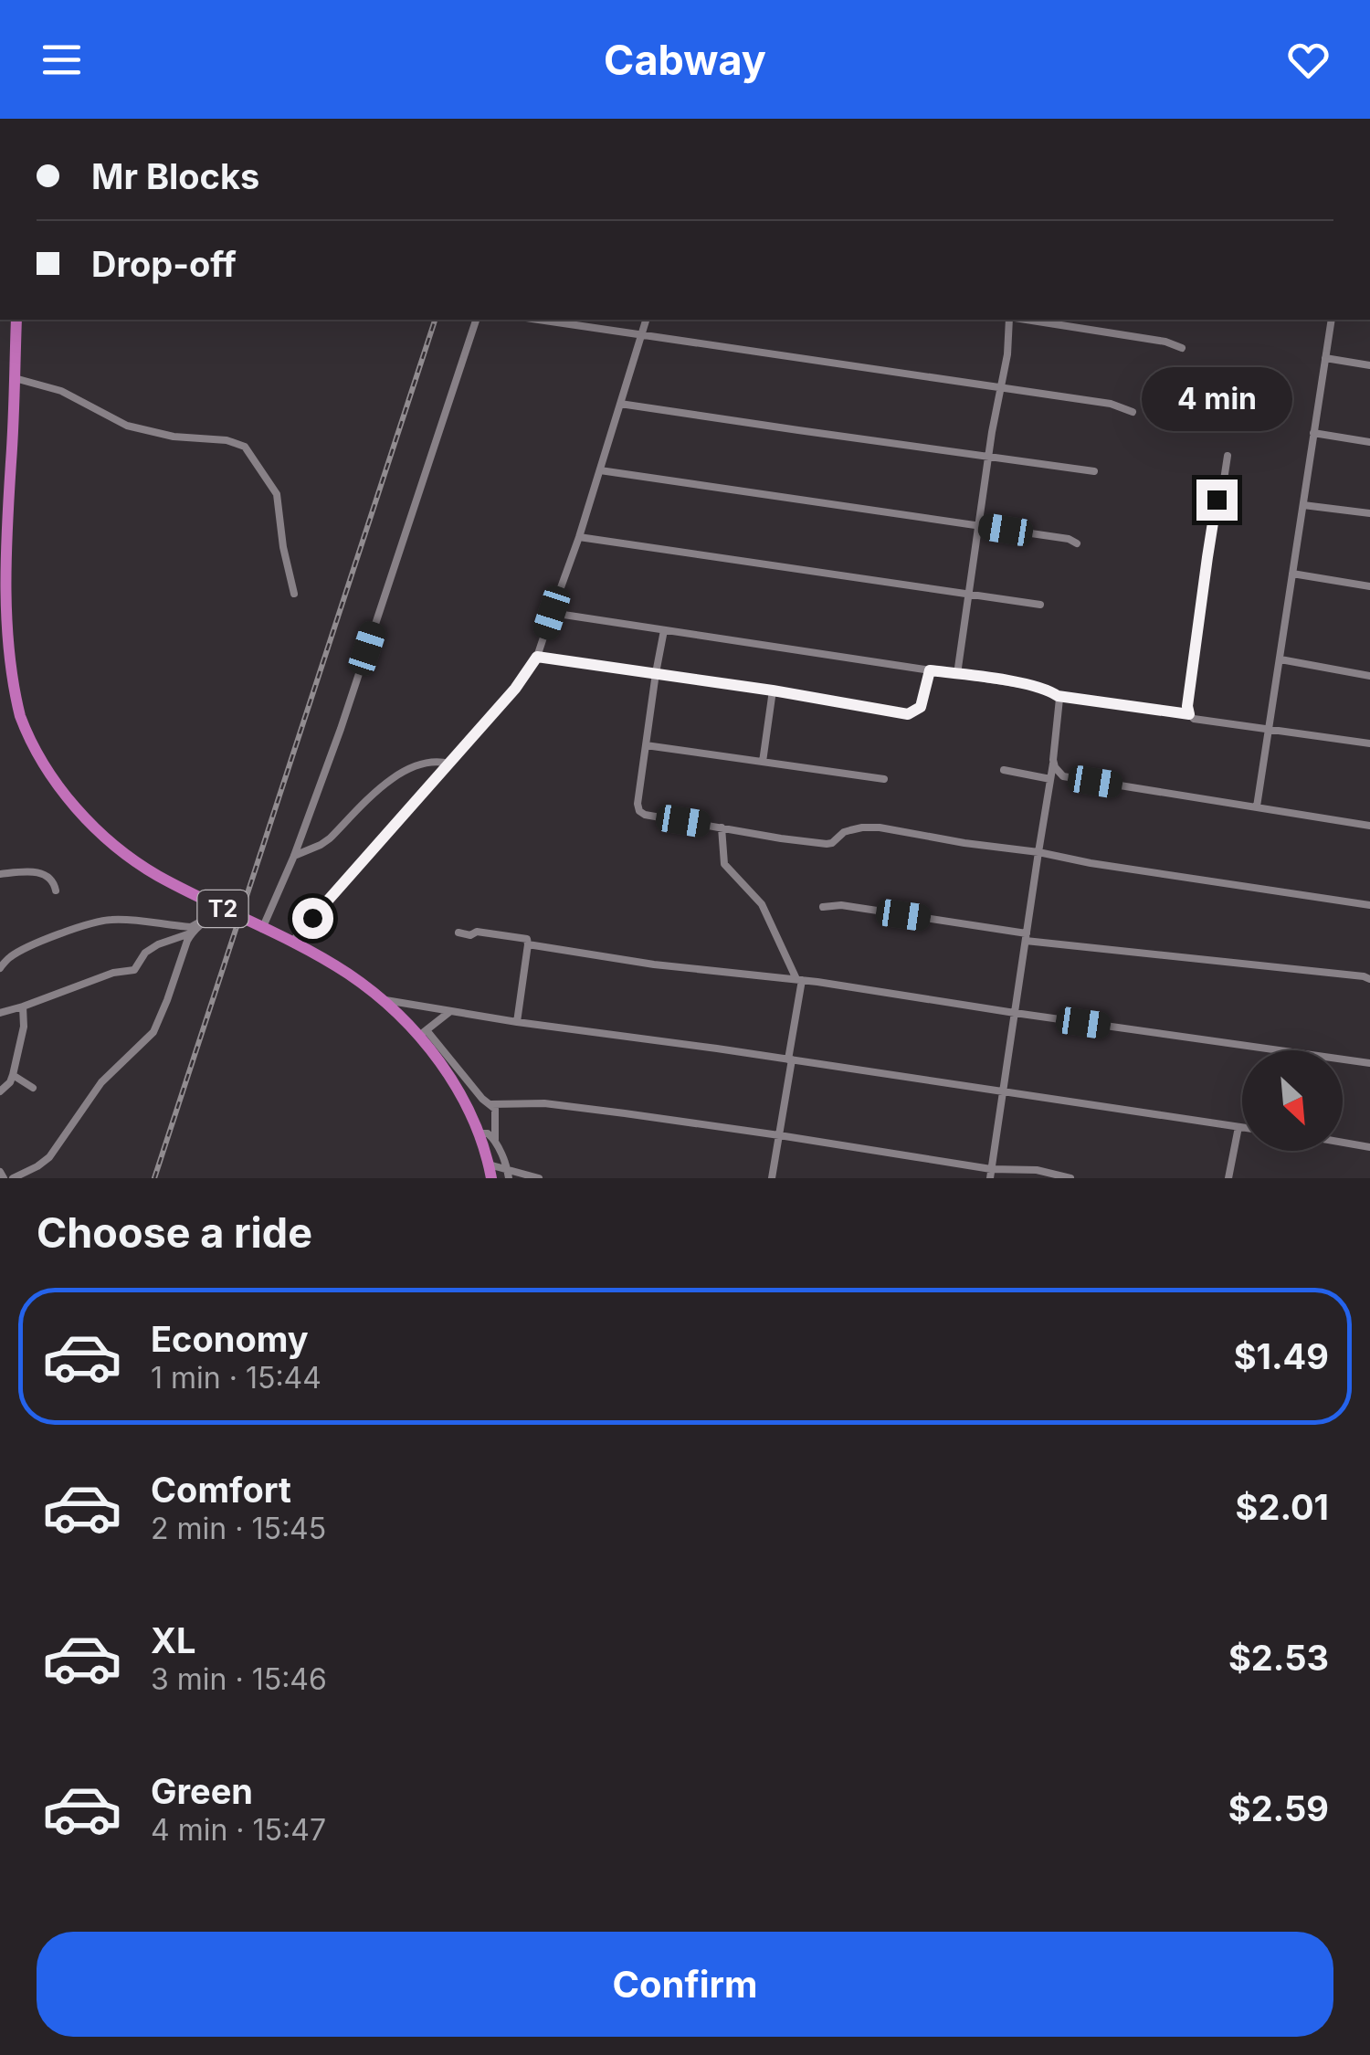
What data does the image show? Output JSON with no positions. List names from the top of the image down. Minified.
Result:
{"streets":{"highway":["T2"]},"north":"bottom right","page":{"header":"Cabway","banner":["Mr Blocks","Drop-off"],"bubble":"4 min","heading":"Choose a ride","list":[{"name":"Economy","note":"1 min · 15:44","value":"$1.49"},{"name":"Comfort","note":"2 min · 15:45","value":"$2.01"},{"name":"XL","note":"3 min · 15:46","value":"$2.53"},{"name":"Green","note":"4 min · 15:47","value":"$2.59"}],"buttons":"Confirm"}}
